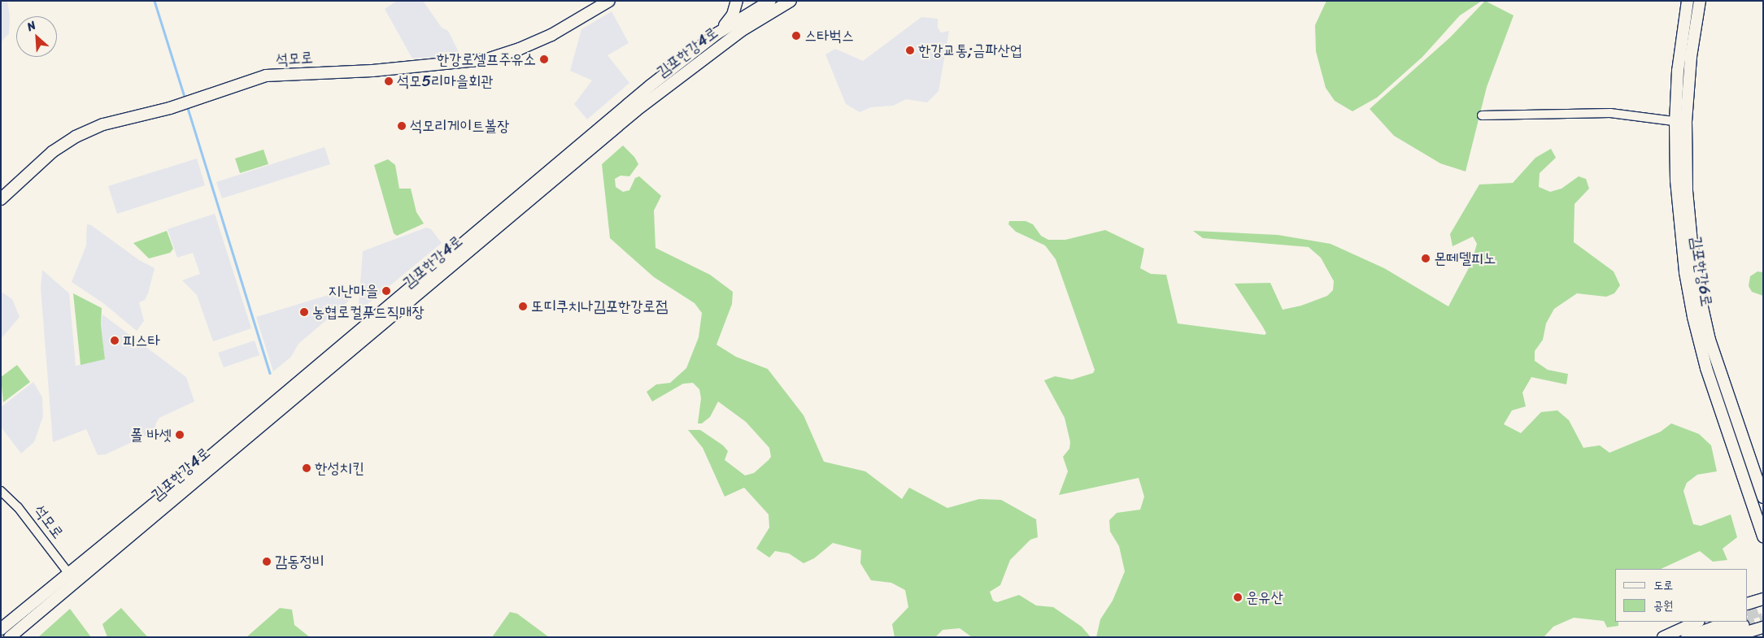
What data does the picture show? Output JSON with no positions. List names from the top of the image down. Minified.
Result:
{"streets":{"street":["김포한강4로","석모로","김포한강6로"]},"crossings":[["김포한강4로","석모로"]],"places":["스타벅스","한강교통;금파산업","한강로셀프주유소","석모5리마을회관","석모리게이트볼장","몬떼델피노","지난마을","또띠쿠치나김포한강로점","농협로컬푸드직매장","피스타","폴 바셋","한성치킨","감동정비","운유산"],"legend":["도로","공원"],"north":"top left"}
